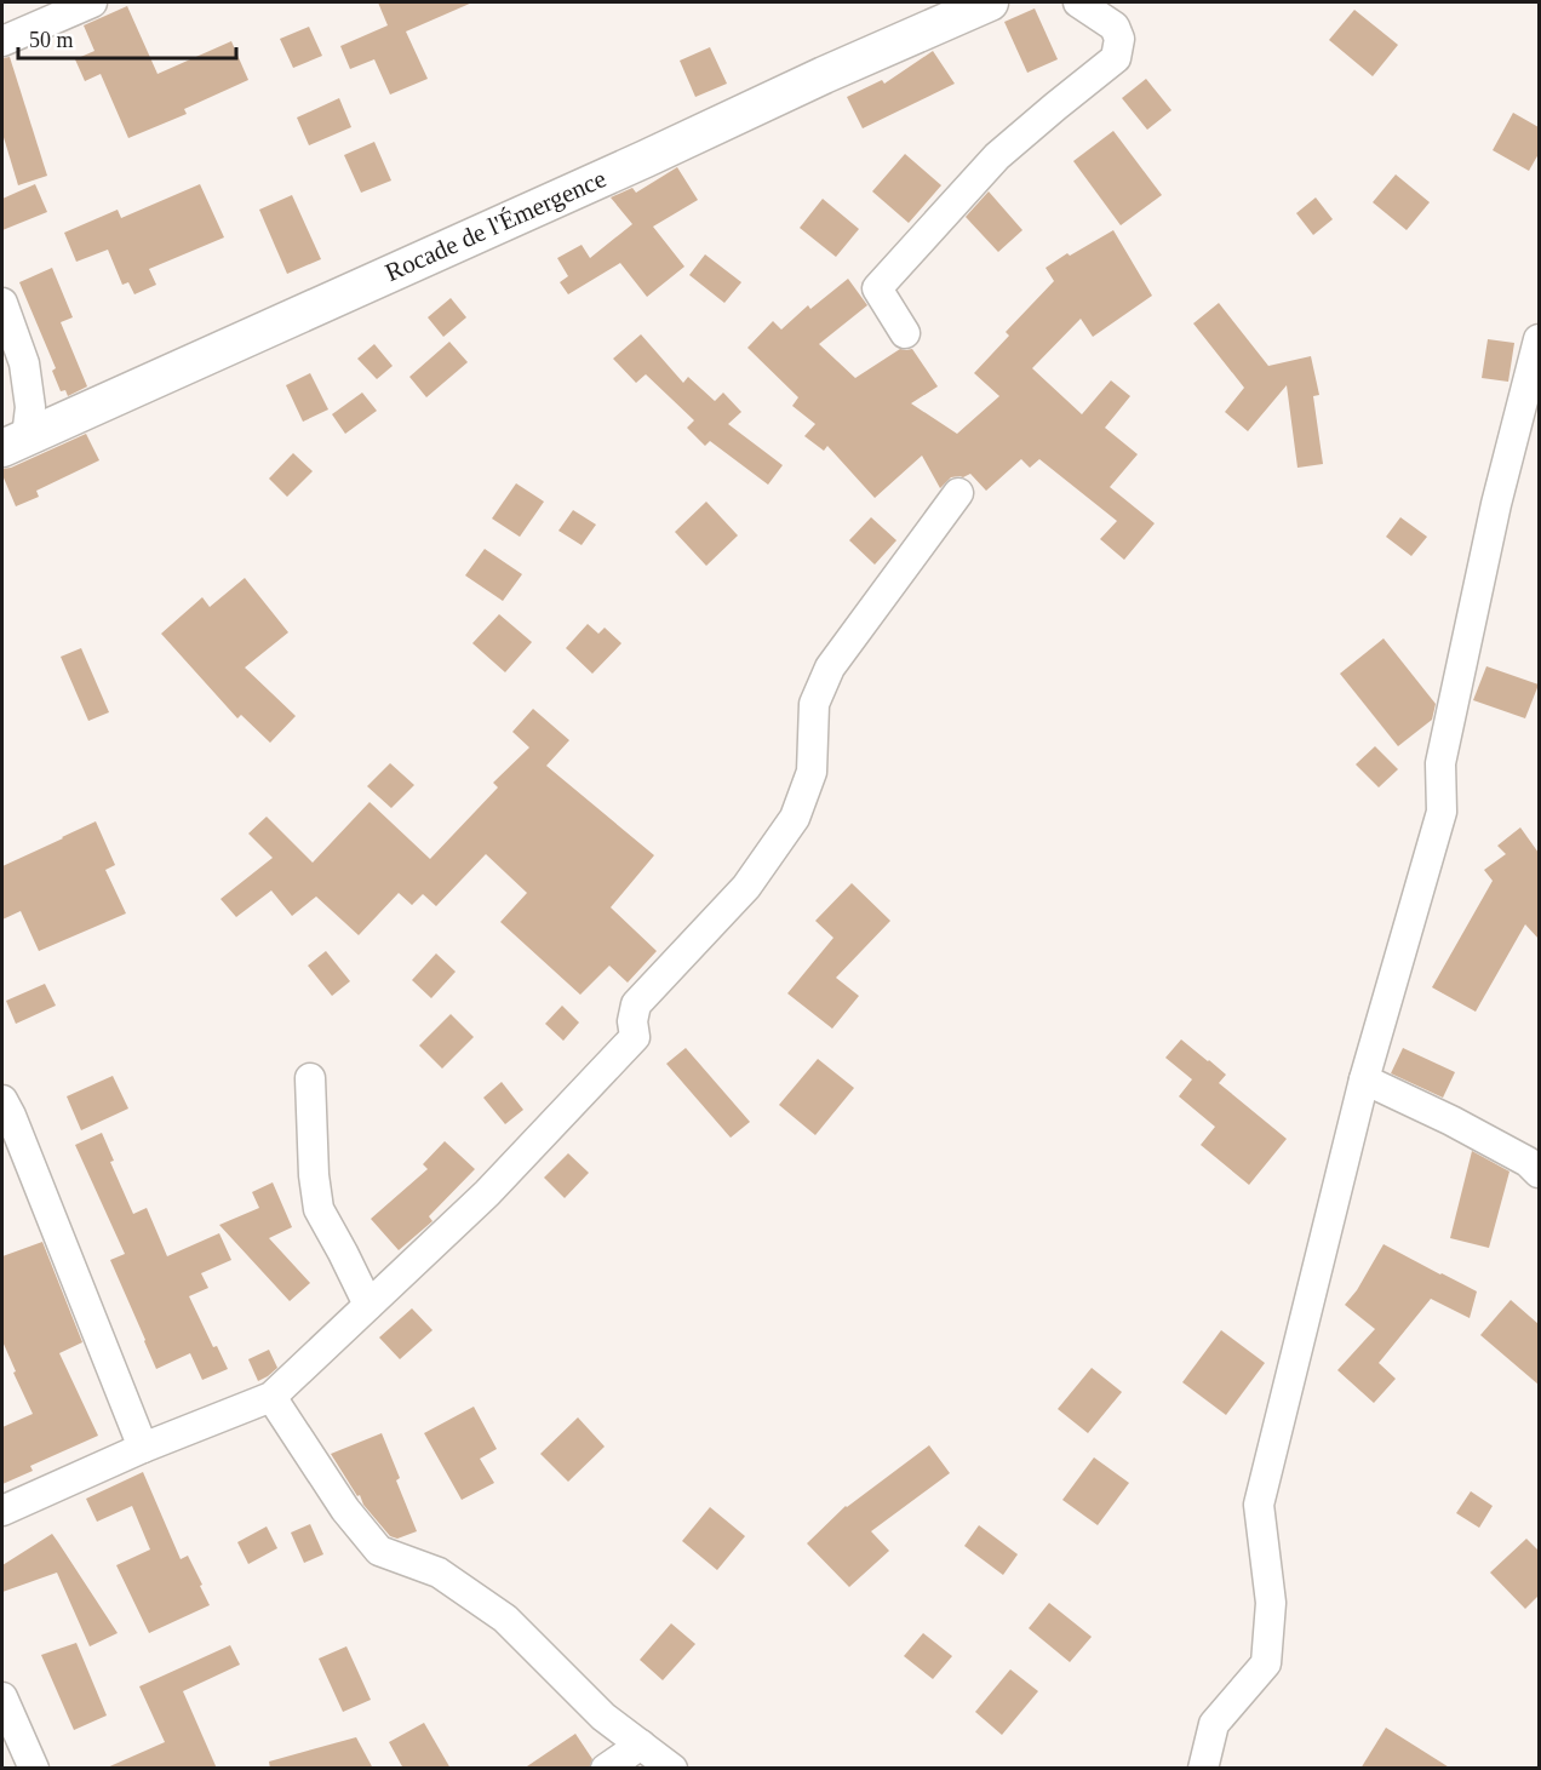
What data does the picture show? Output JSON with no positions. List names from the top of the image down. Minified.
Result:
{"streets":{"street":["Rocade de l'Émergence"]},"scale_bar":"50 m"}
